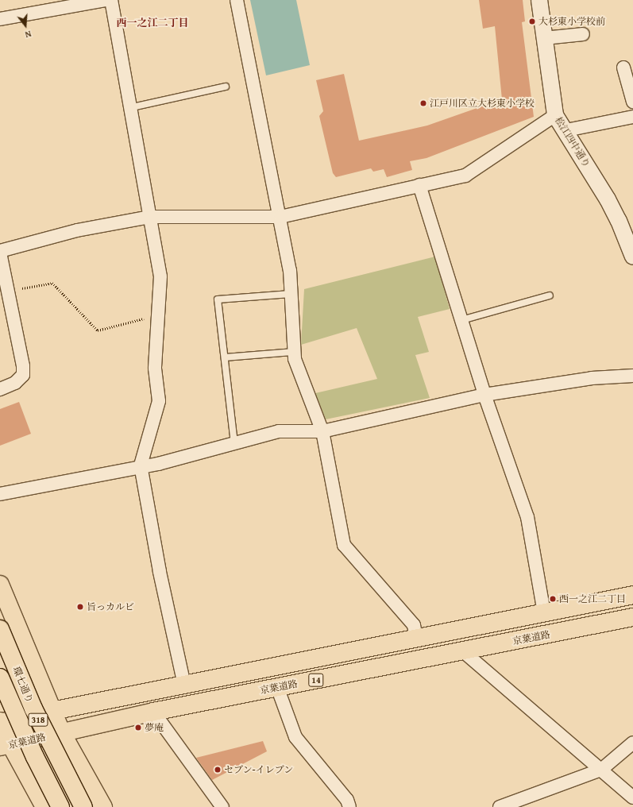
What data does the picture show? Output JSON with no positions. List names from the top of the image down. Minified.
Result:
{"streets":{"main road":["京葉道路","14","環七通り","318"],"street":["松江四中通り"]},"districts":["西一之江二丁目"],"places":["大杉東小学校前","江戸川区立大杉東小学校","西一之江二丁目","旨っカルビ","夢庵","セブン-イレブン"],"north":"bottom"}
